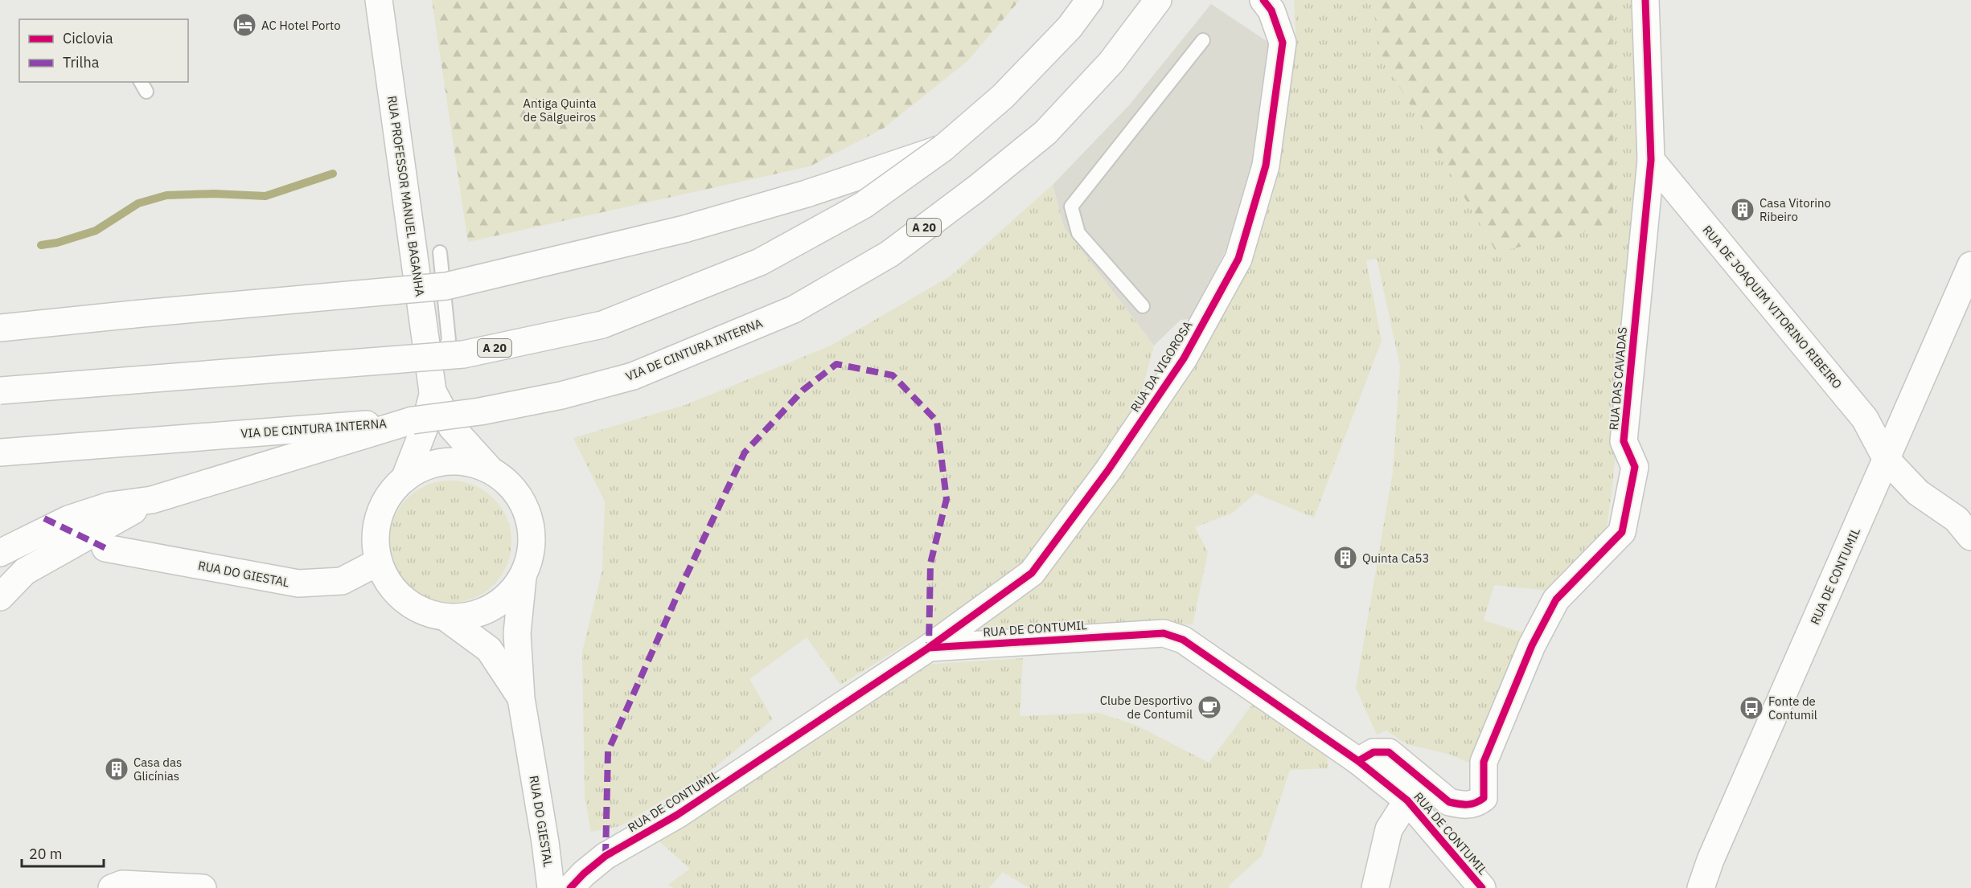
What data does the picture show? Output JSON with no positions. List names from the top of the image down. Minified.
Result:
{"streets":{"main road":["RUA PROFESSOR MANUEL BAGANHA","A 20","RUA DE JOAQUIM VITORINO RIBEIRO","VIA DE CINTURA INTERNA","RUA DA VIGOROSA","RUA DAS CAVADAS","RUA DO GIESTAL","RUA DE CONTUMIL"]},"crossings":[["RUA PROFESSOR MANUEL BAGANHA","RUA DO GIESTAL"],["RUA DE JOAQUIM VITORINO RIBEIRO","RUA DAS CAVADAS"],["RUA DE JOAQUIM VITORINO RIBEIRO","RUA DE CONTUMIL"],["RUA DA VIGOROSA","RUA DE CONTUMIL"],["RUA DAS CAVADAS","RUA DE CONTUMIL"]],"parks":["Antiga Quinta de Salgueiros"],"places":{"hotel":["AC Hotel Porto"],"building":["Casa Vitorino Ribeiro","Quinta Ca53","Casa das Glicínias"],"cafe":["Clube Desportivo de Contumil"],"bus stop":["Fonte de Contumil"]},"legend":["Ciclovia","Trilha"],"scale_bar":"20 m"}
